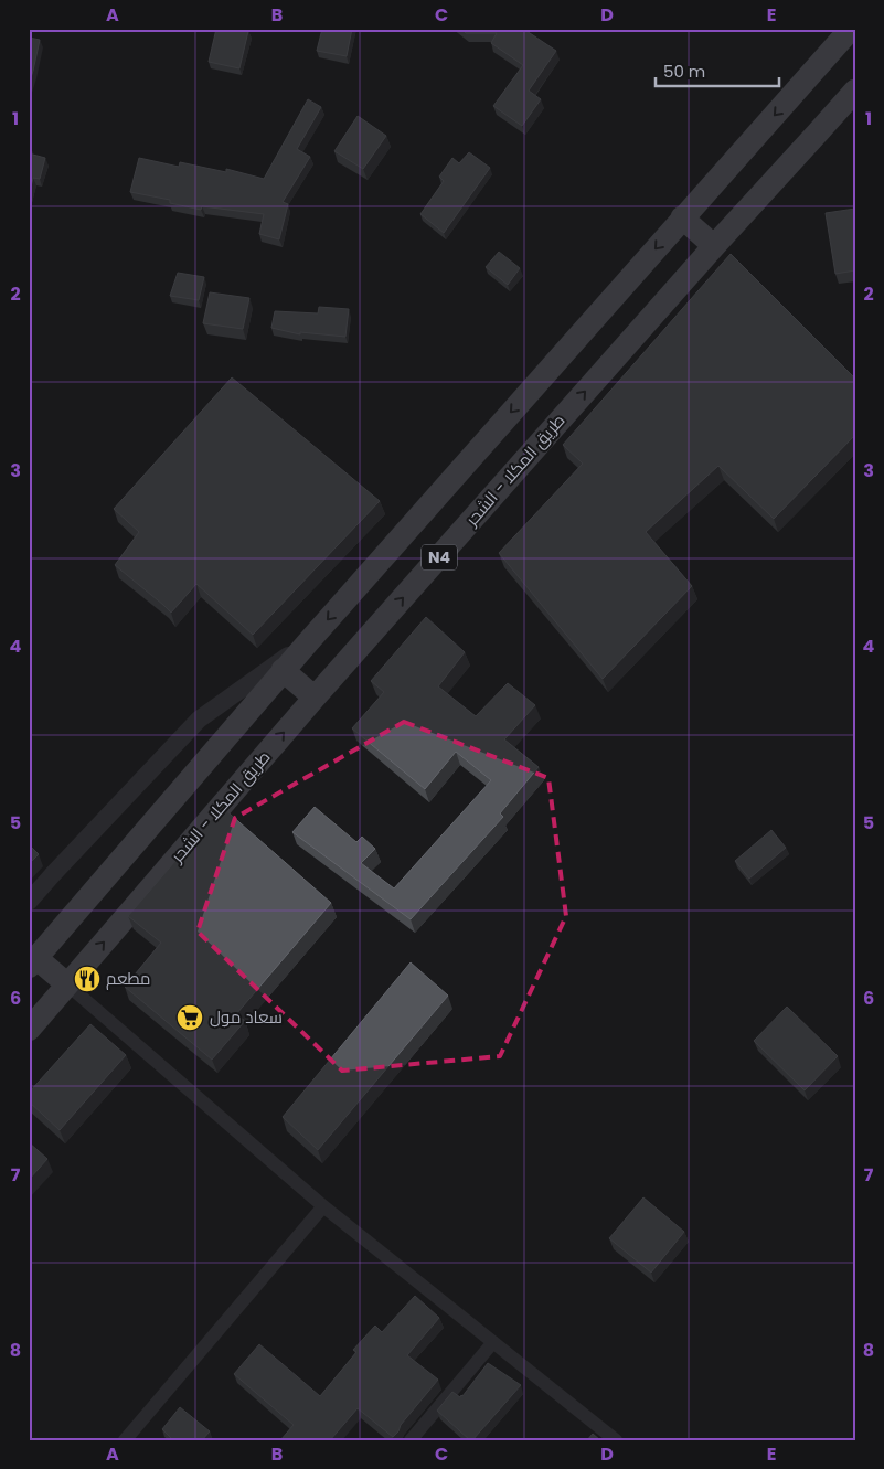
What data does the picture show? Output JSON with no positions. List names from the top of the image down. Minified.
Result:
{"streets":{"highway":["طريق المكلا - الشحر","N4"]},"places":{"restaurant":["مطعم"],"supermarket":["سعاد مول"]},"scale_bar":"50 m","grid":{"columns":["A","B","C","D","E"],"rows":["1","2","3","4","5","6","7","8"]}}
